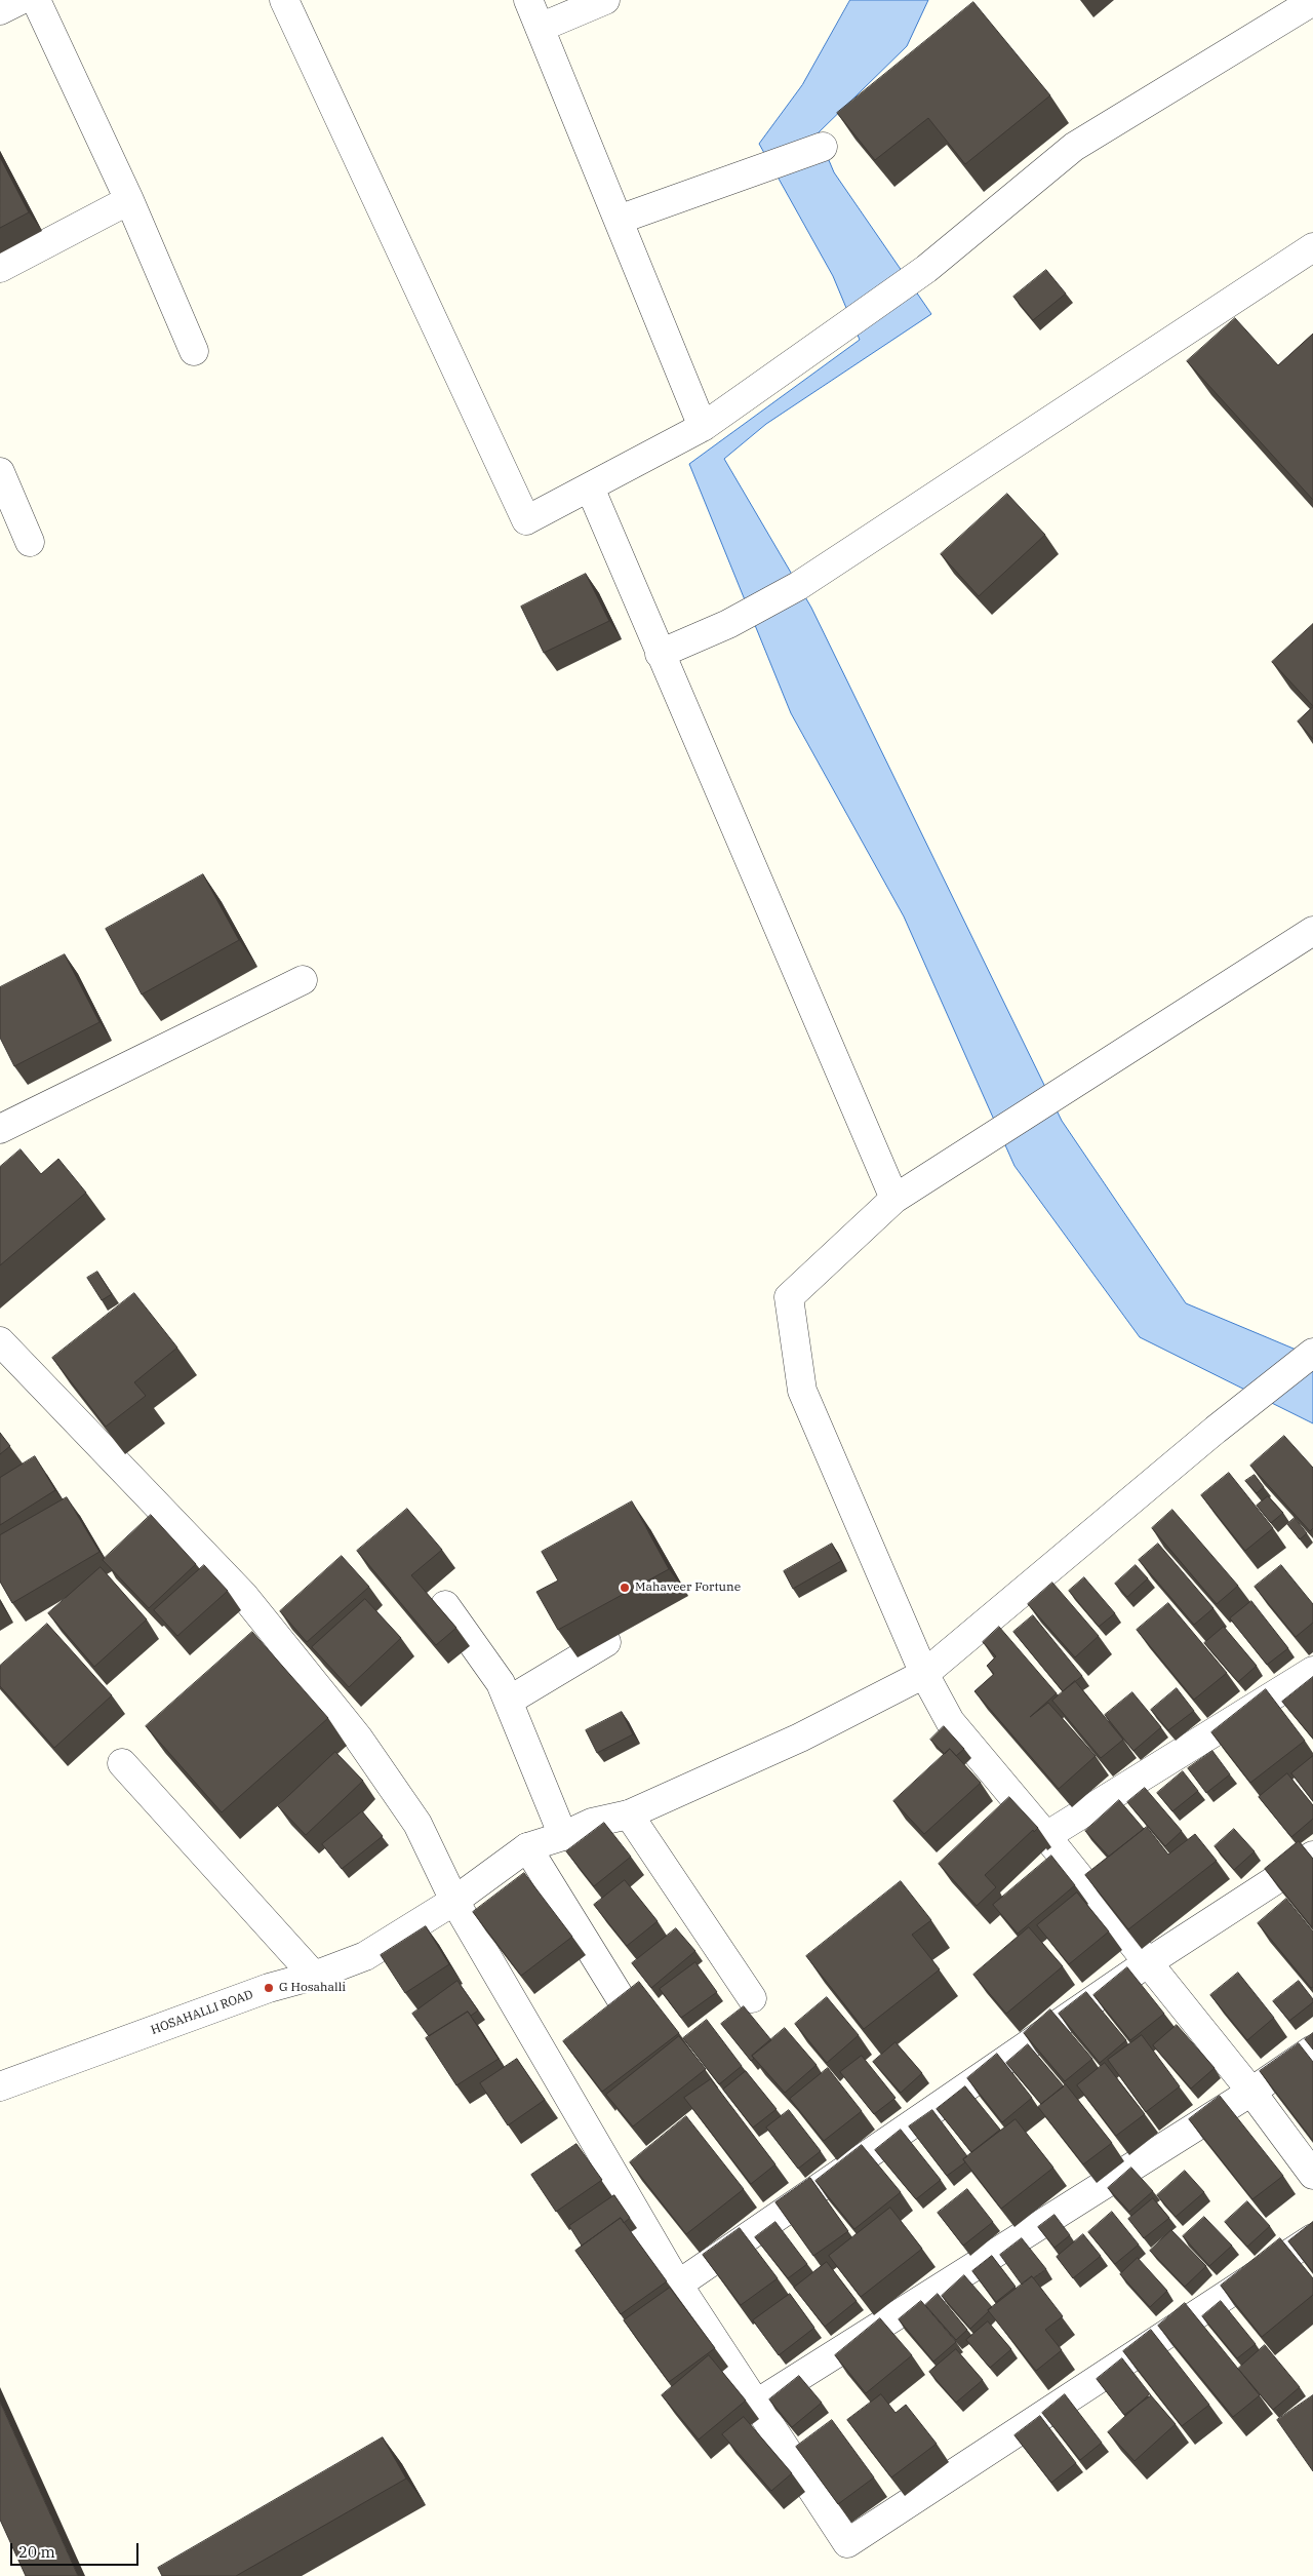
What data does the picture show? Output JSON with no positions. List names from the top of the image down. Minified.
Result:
{"streets":{"street":["HOSAHALLI ROAD"]},"places":["Mahaveer Fortune","G Hosahalli"],"scale_bar":"20 m"}
